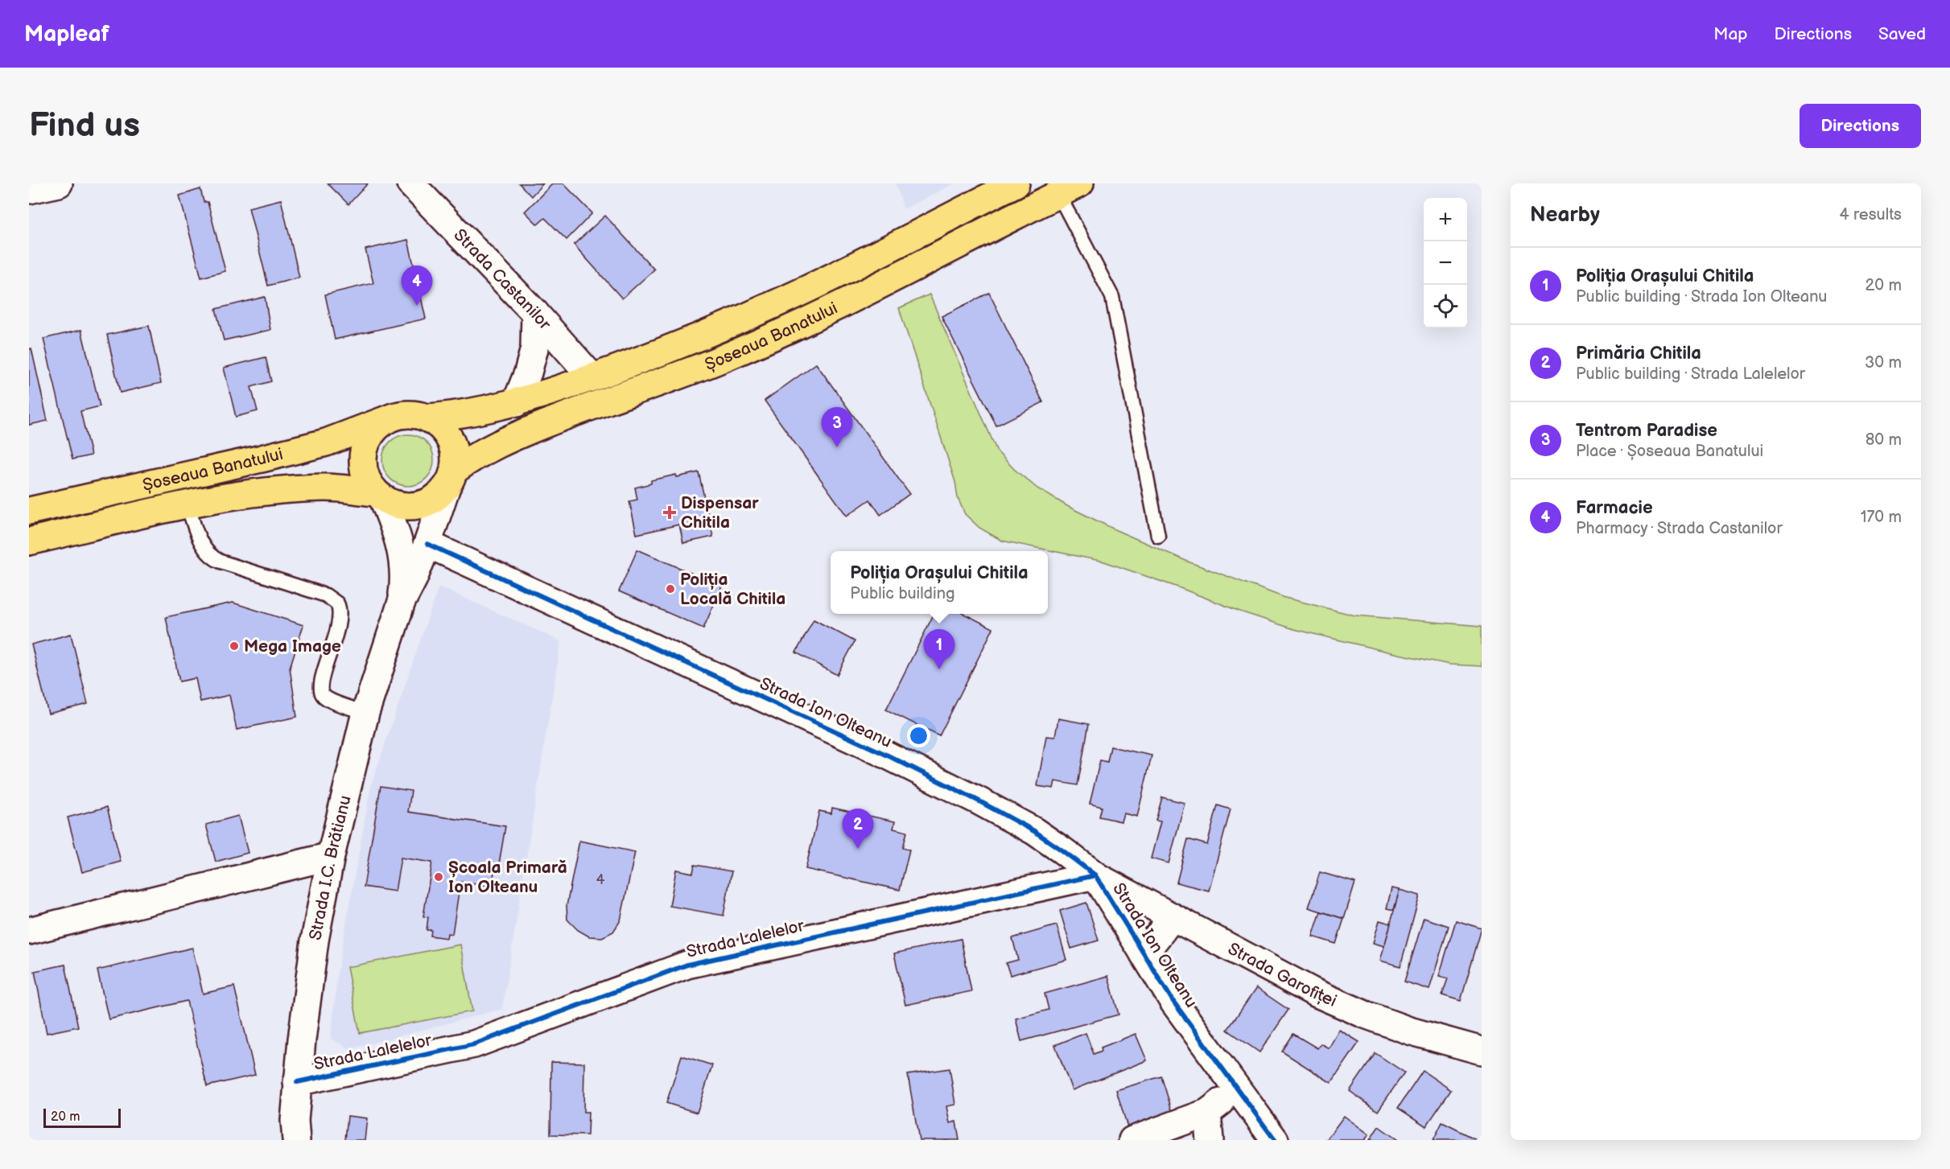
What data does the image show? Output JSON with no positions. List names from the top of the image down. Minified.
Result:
{"streets":{"main road":["Șoseaua Banatului"],"street":["Strada Castanilor","Strada Ion Olteanu","Strada I.C. Brătianu","Strada Lalelelor","Strada Garofiței"]},"crossings":[["Strada Castanilor","Șoseaua Banatului"],["Șoseaua Banatului","Strada I.C. Brătianu"],["Strada Ion Olteanu","Strada I.C. Brătianu"],["Strada Ion Olteanu","Strada Lalelelor"],["Strada Ion Olteanu","Strada Garofiței"],["Strada I.C. Brătianu","Strada Lalelelor"],["Strada Lalelelor","Strada Garofiței"]],"places":{"health":["Dispensar Chitila"],"other":["Poliția Locală Chitila","Mega Image","Școala Primară Ion Olteanu"]},"house_numbers":["4"],"scale_bar":"20 m","page":{"header":"Mapleaf","nav":["Map","Directions","Saved"],"buttons":"Directions","title":"Find us","heading":["Nearby","4 results"],"map_buttons":["+","−"],"list":[{"mark":"1","name":"Poliția Orașului Chitila","note":"Public building · Strada Ion Olteanu","value":"20 m"},{"mark":"2","name":"Primăria Chitila","note":"Public building · Strada Lalelelor","value":"30 m"},{"mark":"3","name":"Tentrom Paradise","note":"Place · Șoseaua Banatului","value":"80 m"},{"mark":"4","name":"Farmacie","note":"Pharmacy · Strada Castanilor","value":"170 m"}],"pins":["4","3","1","2"],"popup":["Poliția Orașului Chitila","Public building"],"scale":"20 m"}}
